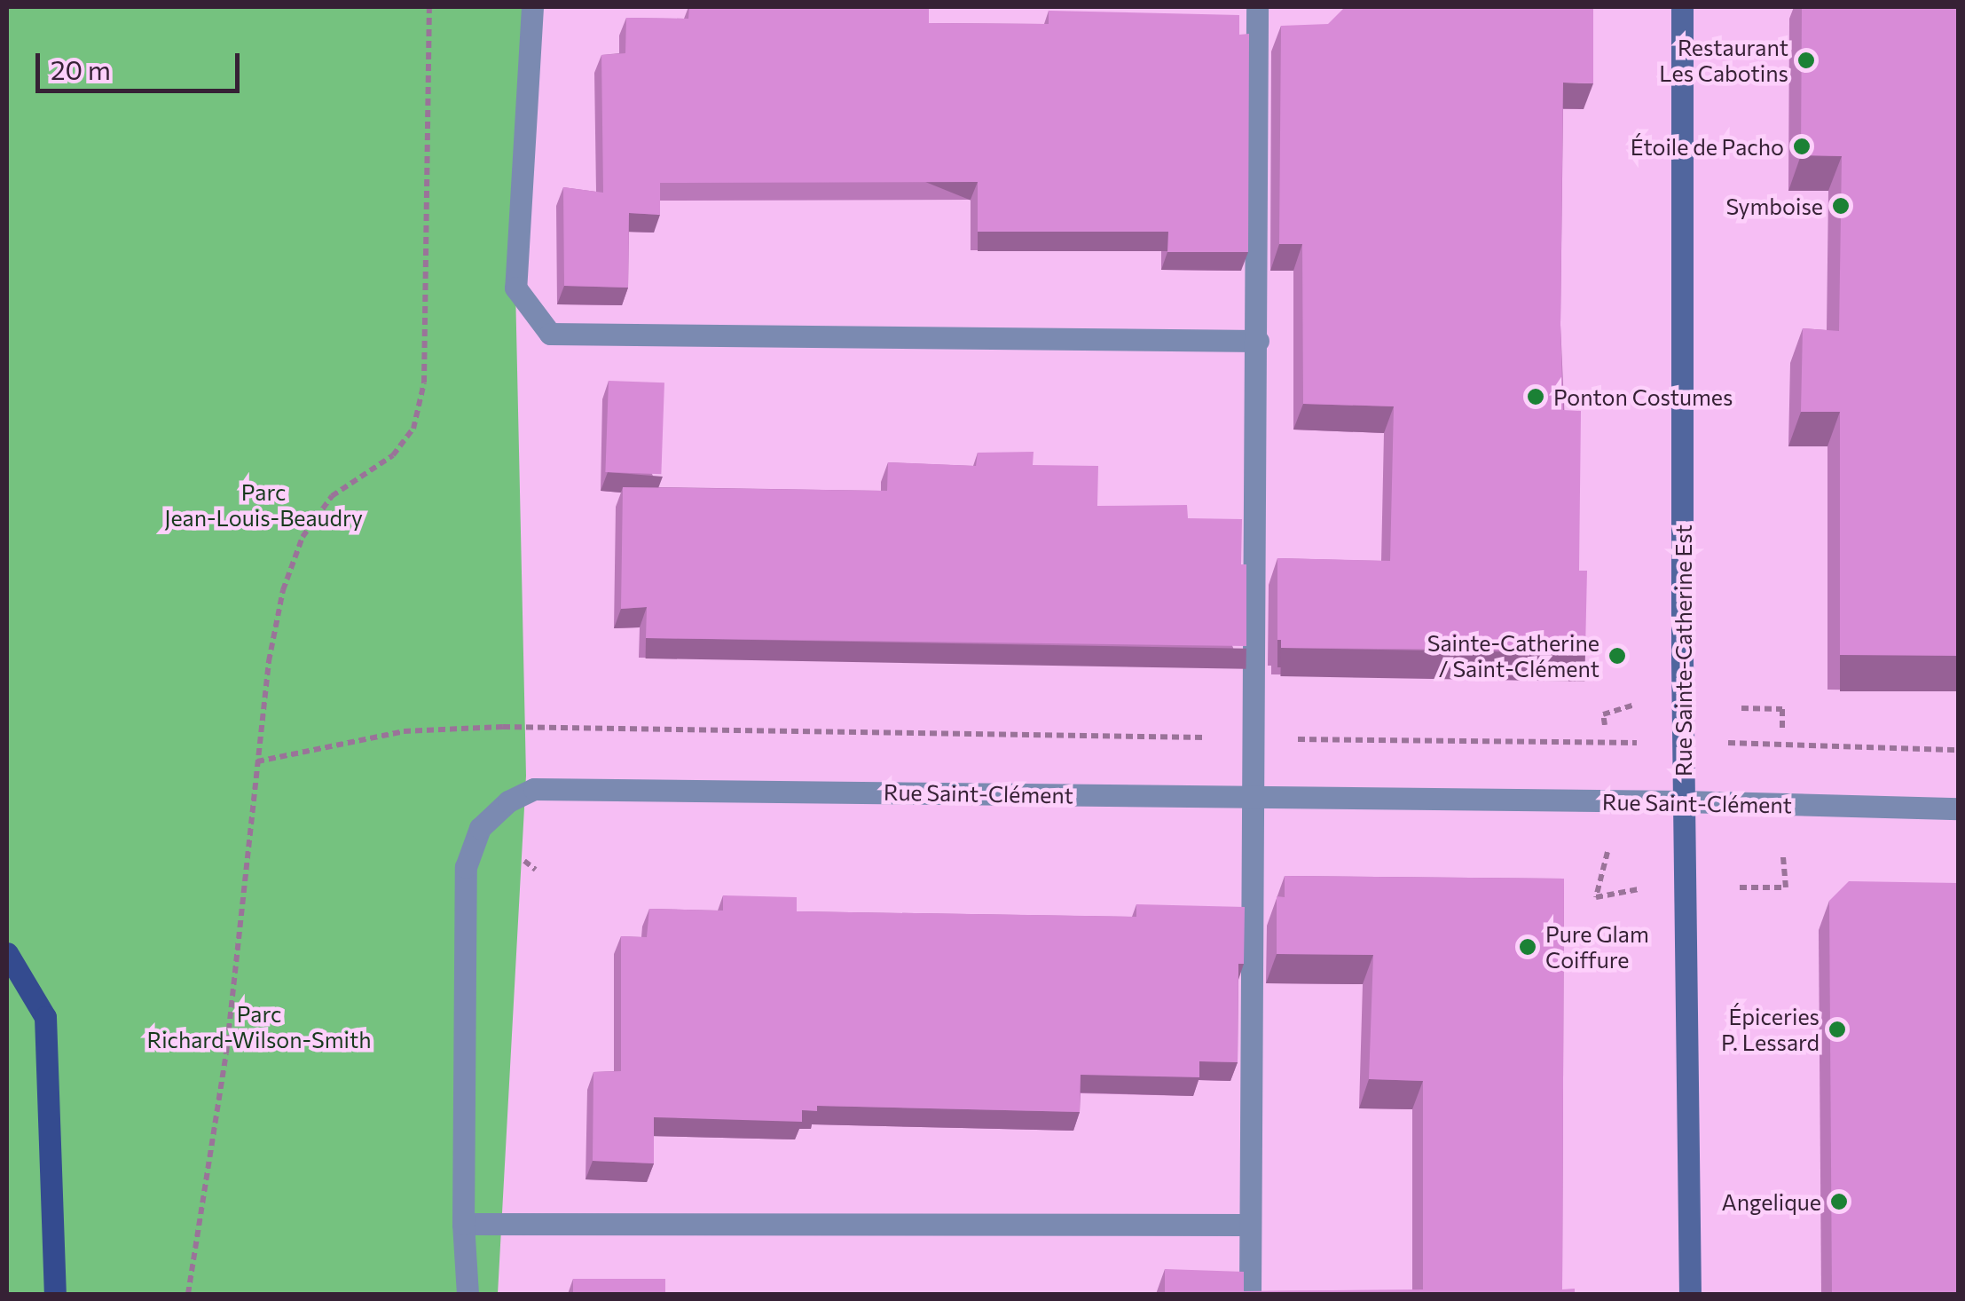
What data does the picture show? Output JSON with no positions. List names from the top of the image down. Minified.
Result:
{"streets":{"street":["Rue Sainte-Catherine Est","Rue Saint-Clément"]},"crossings":[["Rue Sainte-Catherine Est","Rue Saint-Clément"]],"parks":["Parc Jean-Louis-Beaudry","Parc Richard-Wilson-Smith"],"places":["Restaurant Les Cabotins","Étoile de Pacho","Symboise","Ponton Costumes","Sainte-Catherine / Saint-Clément","Pure Glam Coiffure","Épiceries P. Lessard","Angelique"],"scale_bar":"20 m"}
